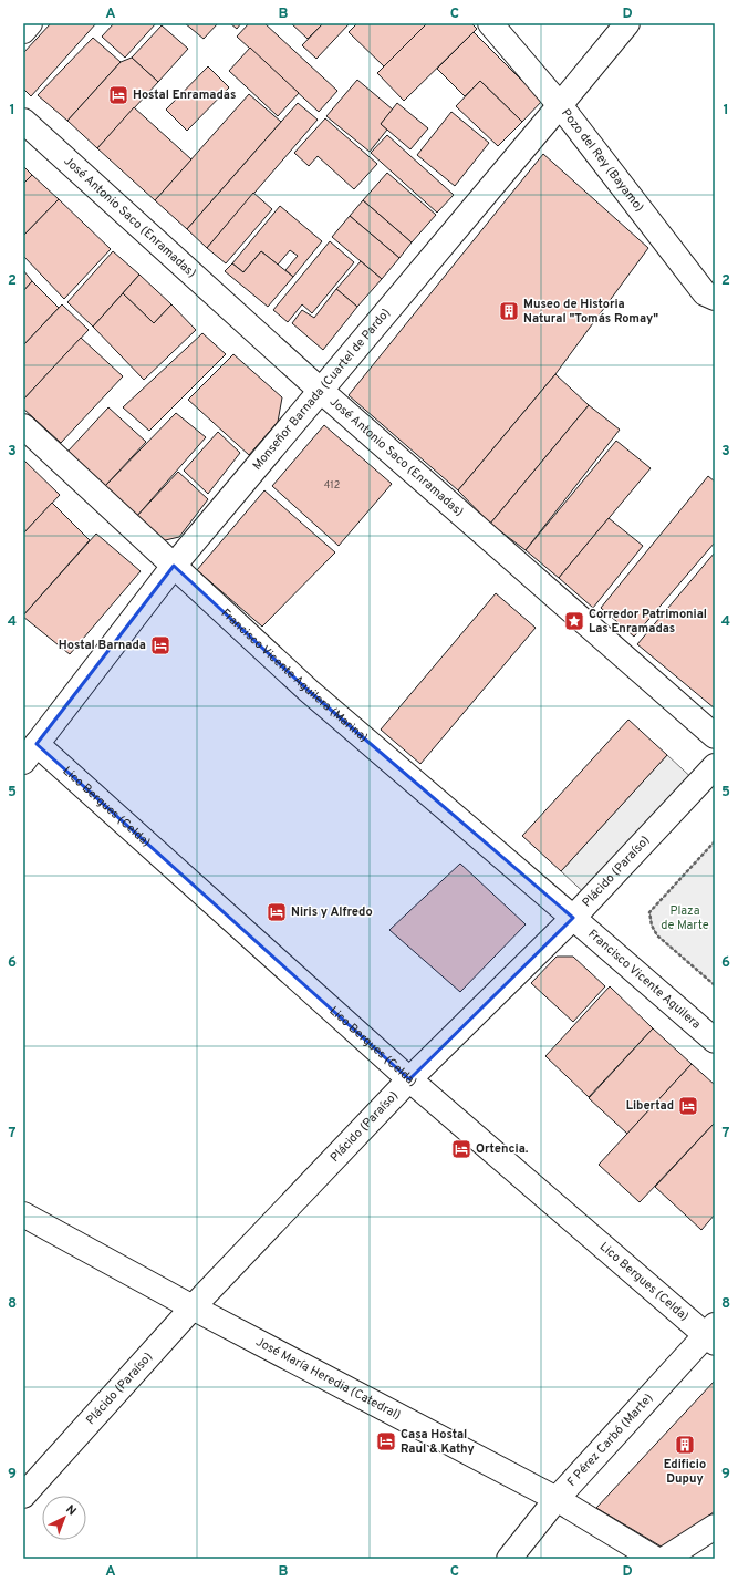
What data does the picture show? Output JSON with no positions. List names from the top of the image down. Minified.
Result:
{"streets":{"street":["Pozo del Rey (Bayamo)","José Antonio Saco (Enramadas)","Monseñor Barnada (Cuartel de Pardo)","Francisco Vicente Aguilera (Marina)","Lico Bergues (Celda)","Plácido (Paraíso)","Francisco Vicente Aguilera","José María Heredia (Catedral)","F Pérez Carbó (Marte)"]},"crossings":[["Pozo del Rey (Bayamo)","Monseñor Barnada (Cuartel de Pardo)"],["José Antonio Saco (Enramadas)","Monseñor Barnada (Cuartel de Pardo)"],["Monseñor Barnada (Cuartel de Pardo)","Francisco Vicente Aguilera (Marina)"],["Monseñor Barnada (Cuartel de Pardo)","Lico Bergues (Celda)"],["Francisco Vicente Aguilera (Marina)","Plácido (Paraíso)"],["Francisco Vicente Aguilera (Marina)","Francisco Vicente Aguilera"],["Lico Bergues (Celda)","Plácido (Paraíso)"],["Lico Bergues (Celda)","F Pérez Carbó (Marte)"],["Plácido (Paraíso)","Francisco Vicente Aguilera"],["Plácido (Paraíso)","José María Heredia (Catedral)"],["José María Heredia (Catedral)","F Pérez Carbó (Marte)"]],"parks":["Plaza de Marte"],"places":{"hotel":["Hostal Enramadas","Hostal Barnada","Niris y Alfredo","Libertad","Ortencia.","Casa Hostal Raul & Kathy"],"building":["Museo de Historia Natural \"Tomás Romay\"","Edificio Dupuy"],"place":["Corredor Patrimonial Las Enramadas"]},"house_numbers":["412"],"north":"top right","grid":{"columns":["A","B","C","D"],"rows":["1","2","3","4","5","6","7","8","9"]}}
